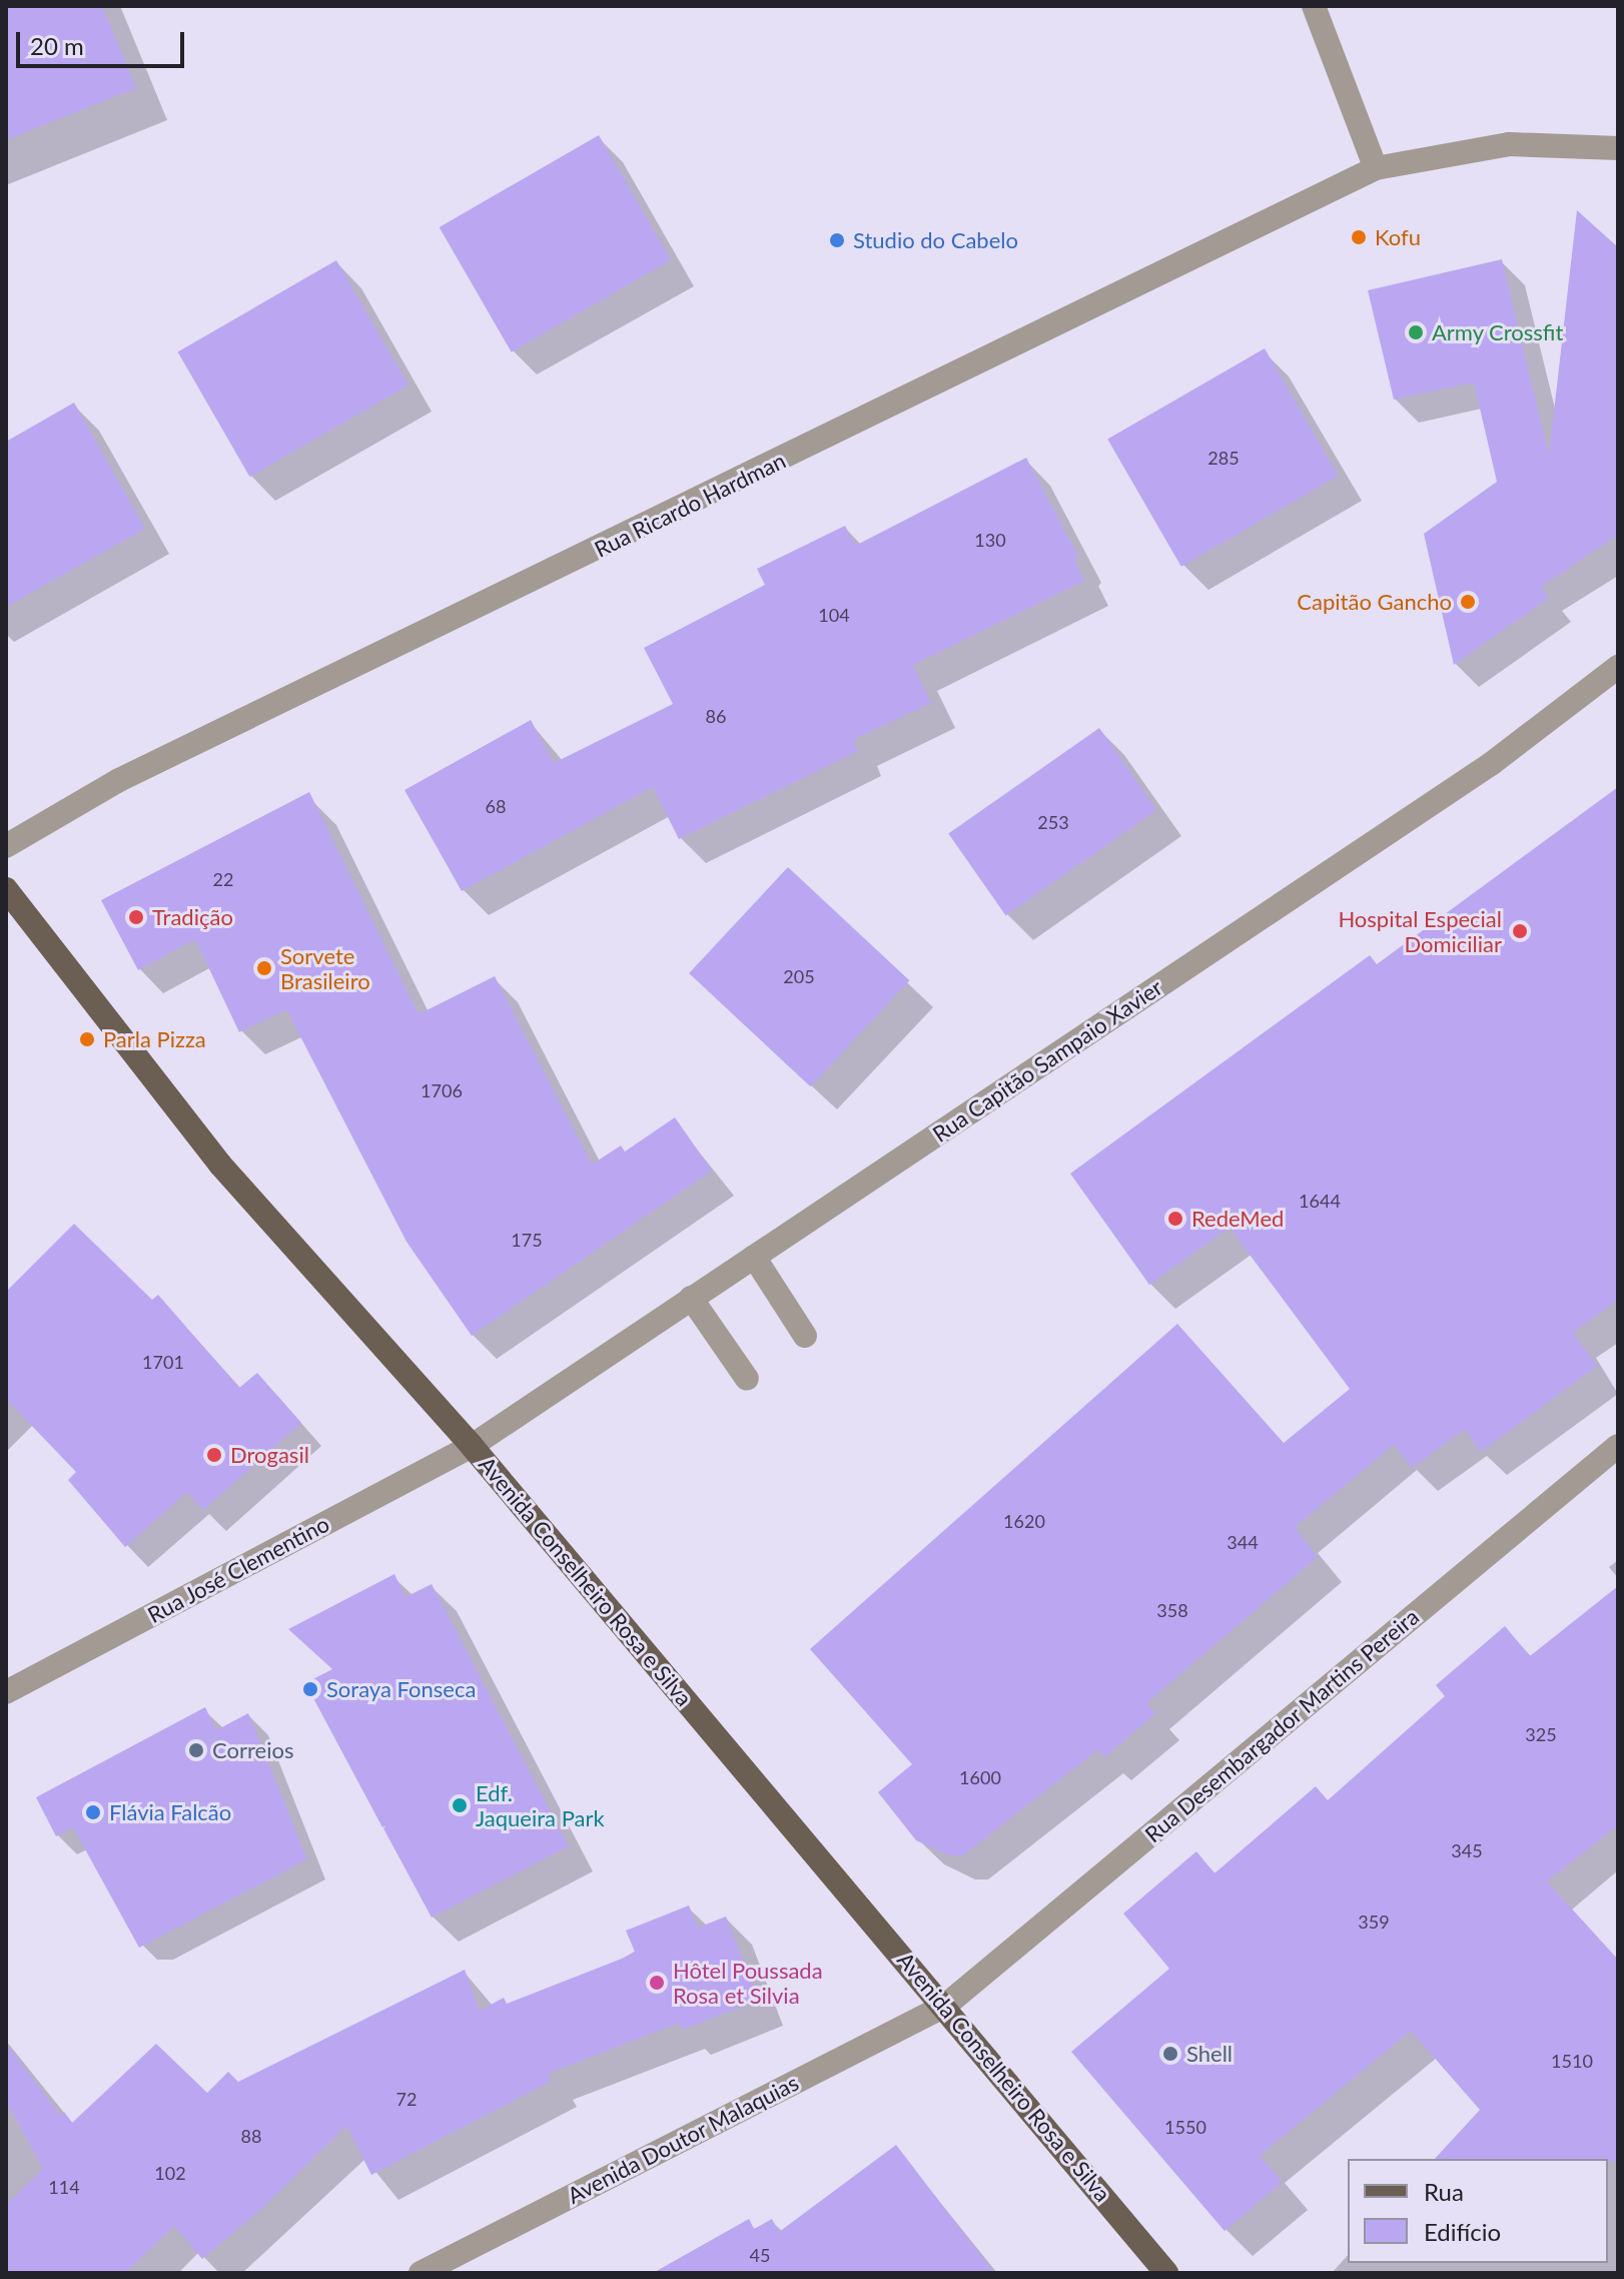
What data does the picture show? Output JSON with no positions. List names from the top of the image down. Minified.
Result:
{"streets":{"main road":["Avenida Conselheiro Rosa e Silva"],"street":["Rua Ricardo Hardman","Rua Capitão Sampaio Xavier","Rua José Clementino","Rua Desembargador Martins Pereira","Avenida Doutor Malaquias"]},"crossings":[["Rua Capitão Sampaio Xavier","Rua José Clementino"],["Rua Capitão Sampaio Xavier","Avenida Conselheiro Rosa e Silva"],["Rua José Clementino","Avenida Conselheiro Rosa e Silva"],["Avenida Conselheiro Rosa e Silva","Rua Desembargador Martins Pereira"],["Avenida Conselheiro Rosa e Silva","Avenida Doutor Malaquias"],["Rua Desembargador Martins Pereira","Avenida Doutor Malaquias"]],"places":["Kofu","Studio do Cabelo","Army Crossfit","Capitão Gancho","Tradição","Hospital Especial Domiciliar","Sorvete Brasileiro","Parla Pizza","RedeMed","Drogasil","Soraya Fonseca","Correios","Edf. Jaqueira Park","Flávia Falcão","Hôtel Poussada Rosa et Silvia","Shell"],"house_numbers":["285","130","104","86","68","253","22","205","1706","1644","175","1701","1620","344","358","325","1600","345","359","1510","72","1550","88","102","114","45"],"legend":["Rua","Edifício"],"scale_bar":"20 m"}
